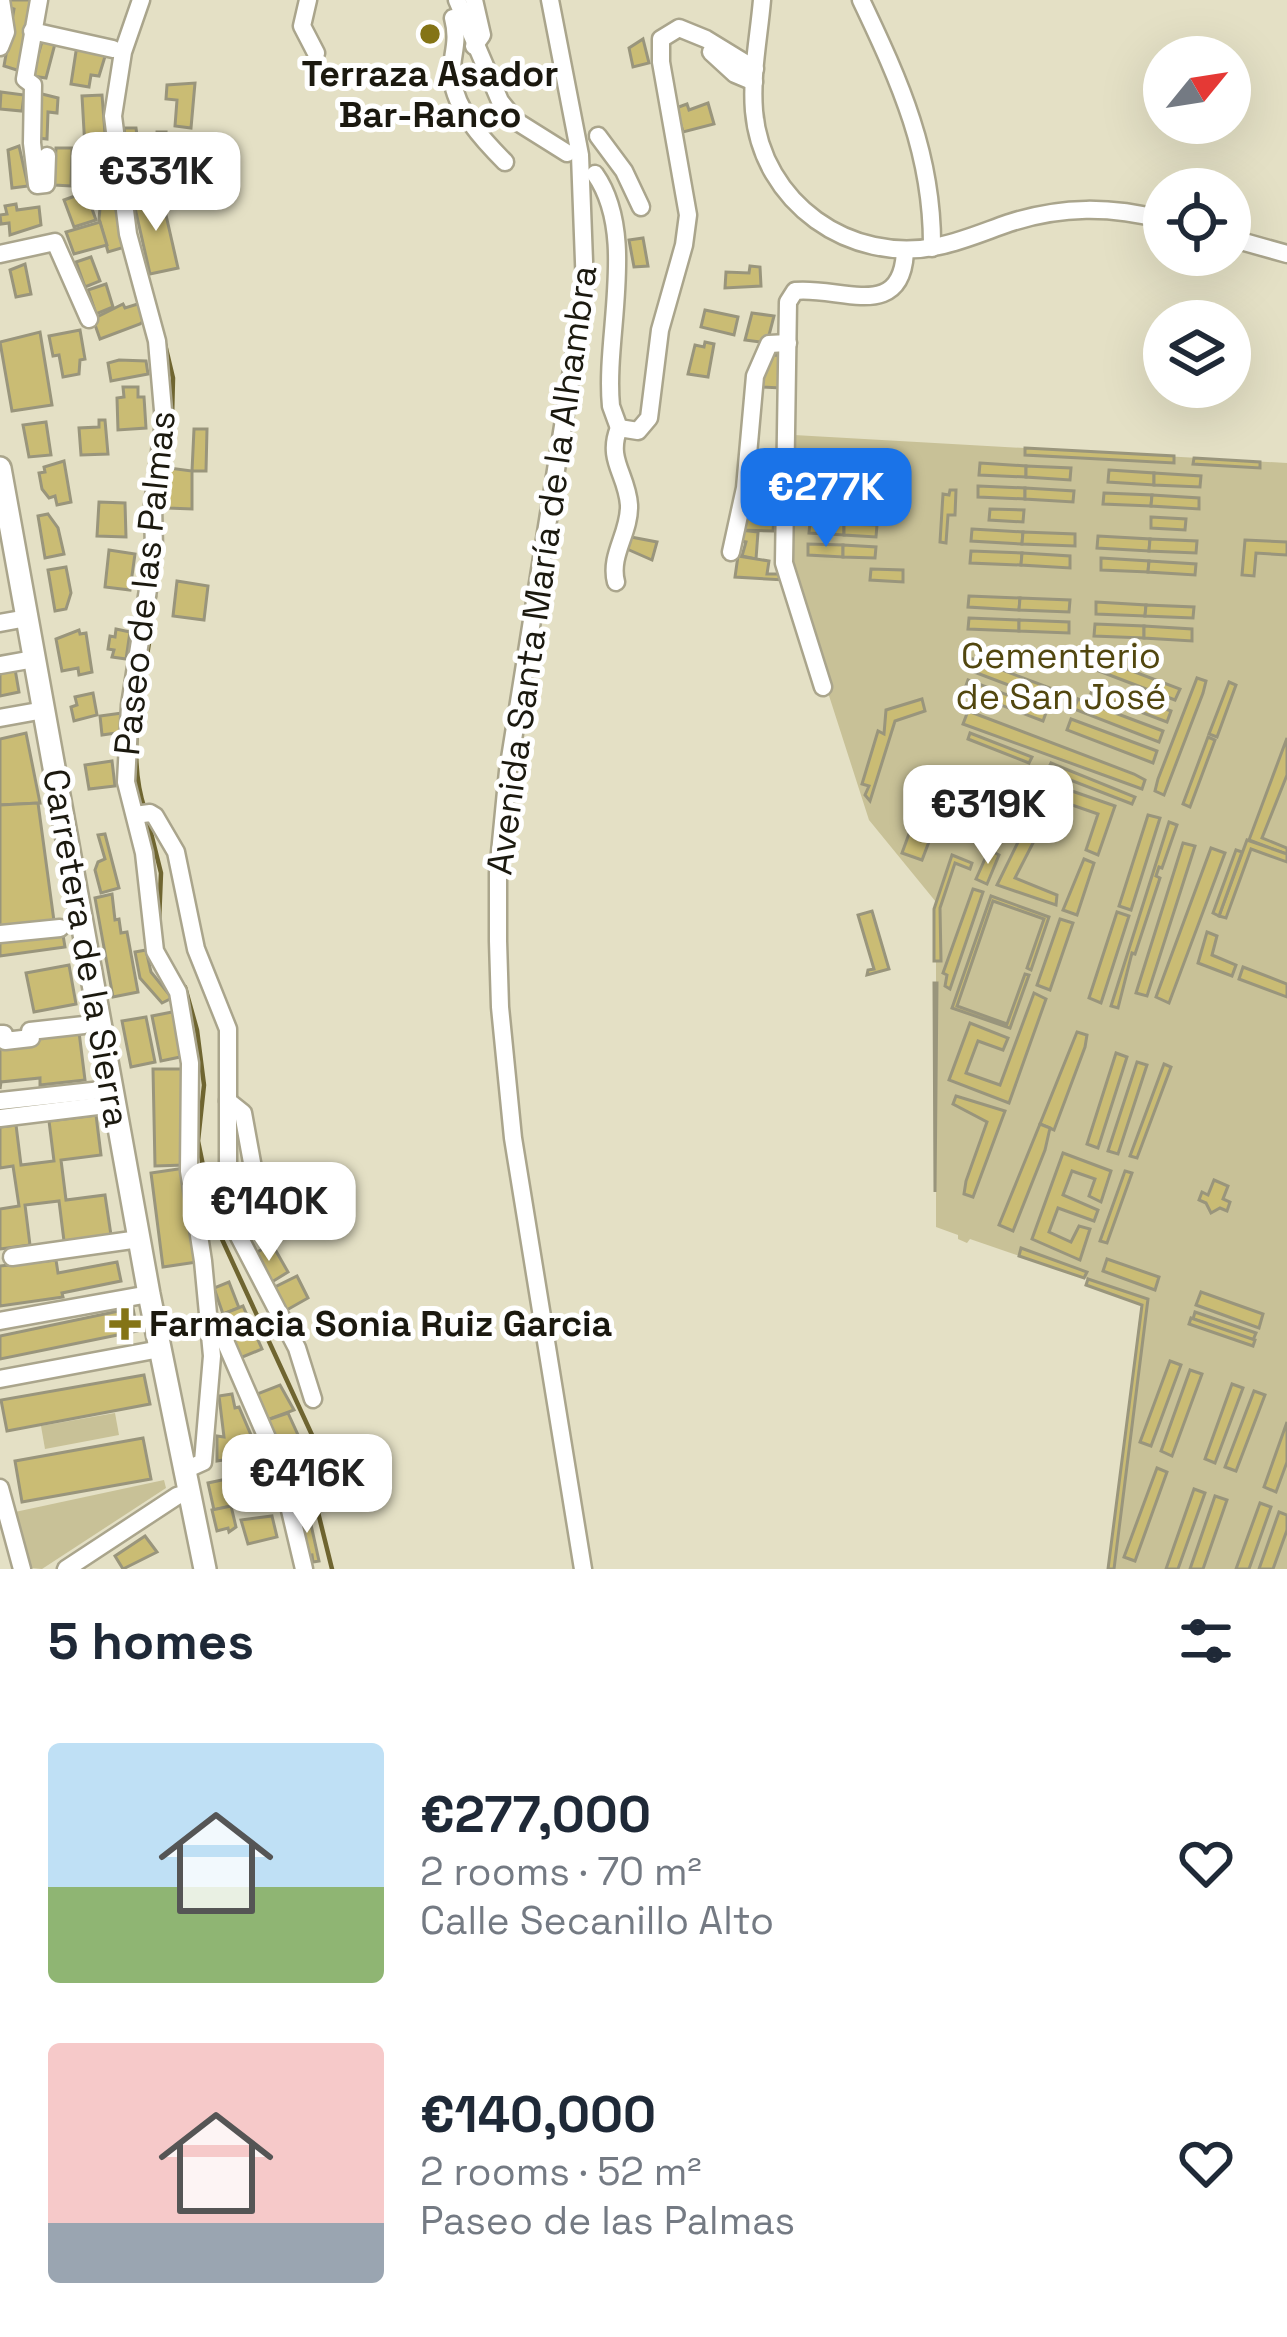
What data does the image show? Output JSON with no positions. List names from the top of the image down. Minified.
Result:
{"streets":{"main road":["Carretera de la Sierra"],"street":["Avenida Santa María de la Alhambra","Paseo de las Palmas"]},"crossings":[["Paseo de las Palmas","Carretera de la Sierra"]],"parks":["Cementerio de San José"],"places":{"other":["Terraza Asador Bar-Ranco"],"health":["Farmacia Sonia Ruiz Garcia"]},"north":"top right","page":{"price":["€331K","€277K","€319K","€140K","€416K"],"heading":"5 homes","list":[{"name":"€277,000","note":"2 rooms · 70 m² · Calle Secanillo Alto"},{"name":"€140,000","note":"2 rooms · 52 m² · Paseo de las Palmas"}]}}
